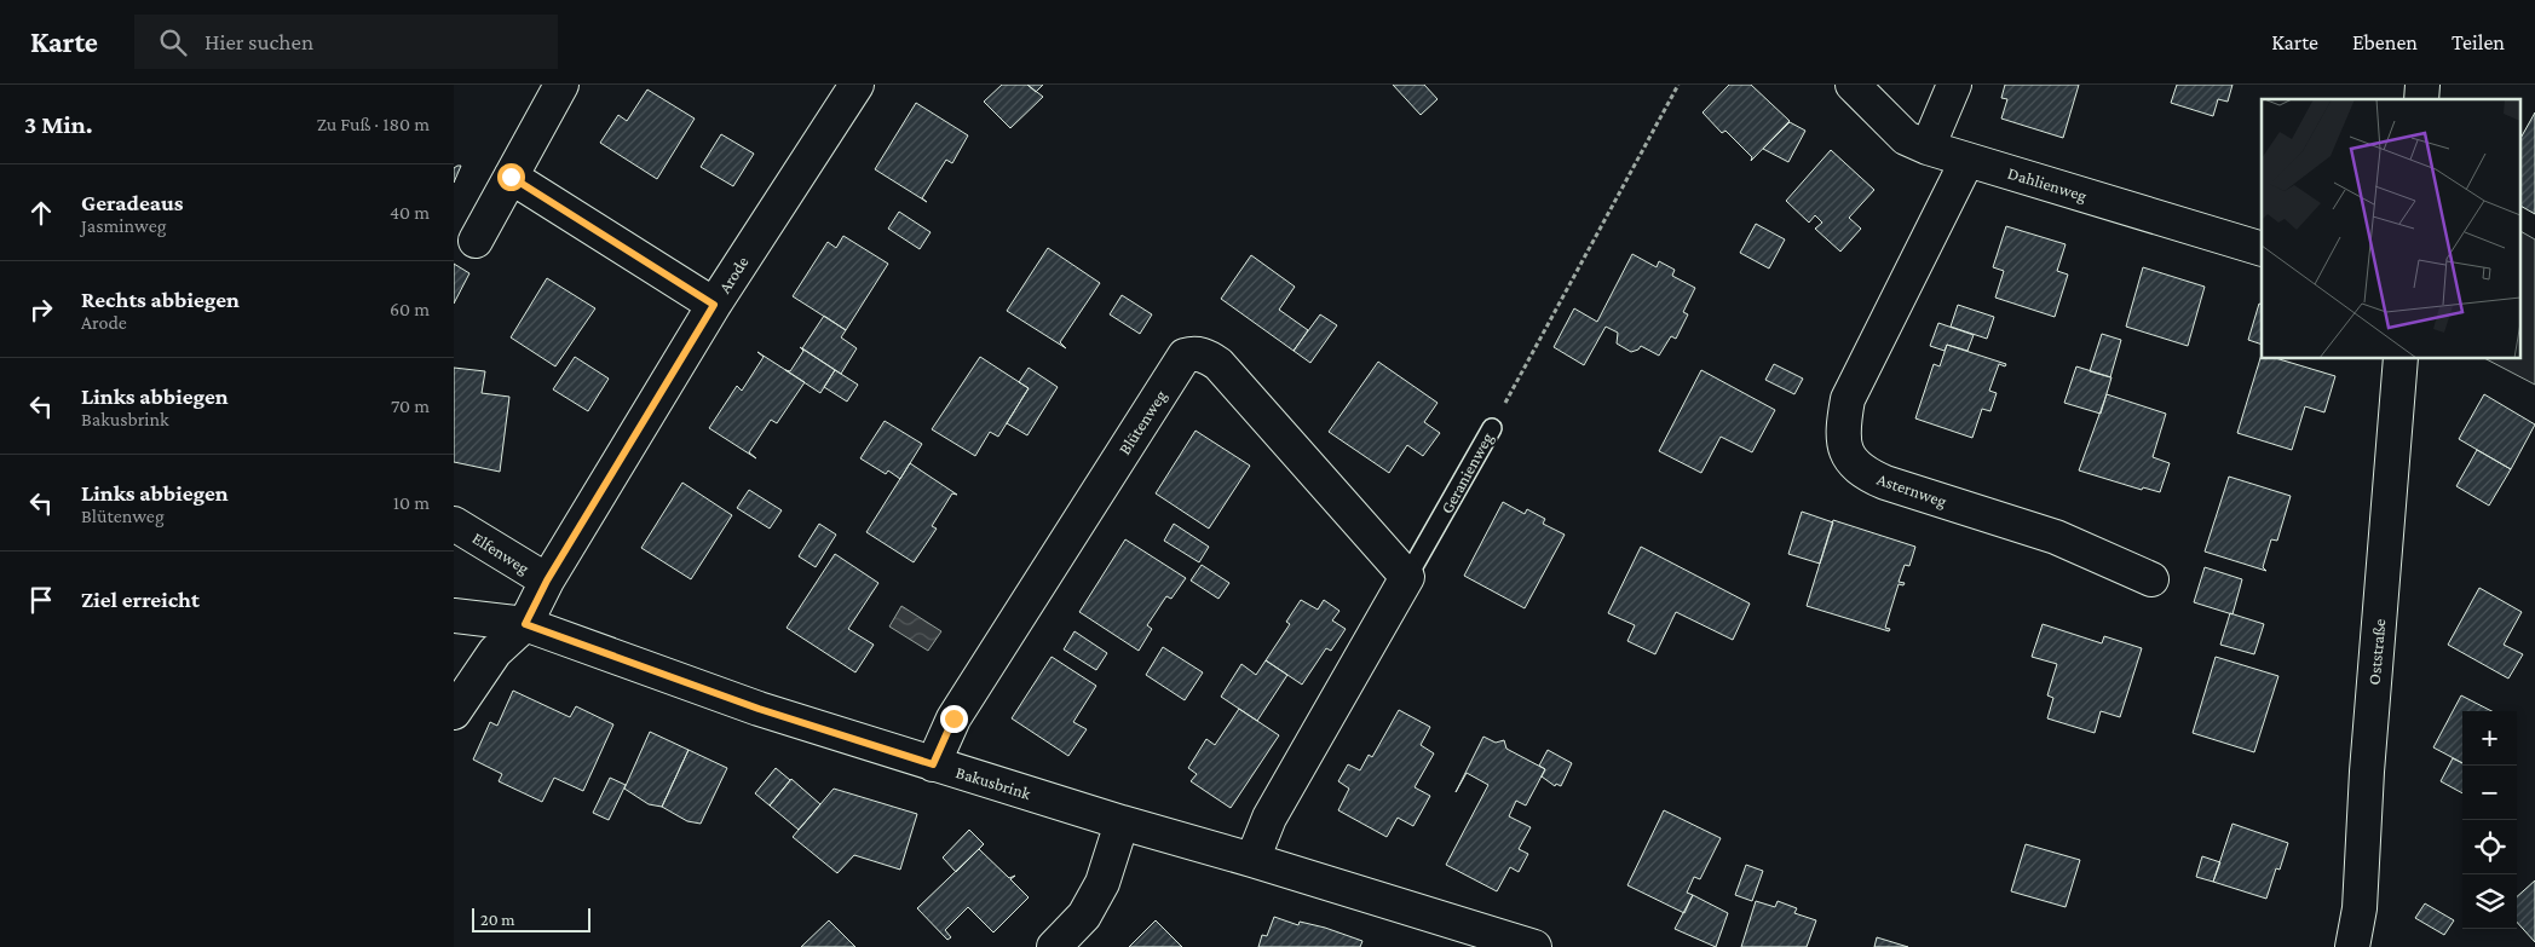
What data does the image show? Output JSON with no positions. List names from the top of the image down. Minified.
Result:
{"streets":{"street":["Dahlienweg","Arode","Blütenweg","Geranienweg","Asternweg","Elfenweg","Oststraße","Bakusbrink"]},"crossings":[["Dahlienweg","Asternweg"],["Arode","Elfenweg"],["Arode","Bakusbrink"],["Blütenweg","Geranienweg"],["Blütenweg","Bakusbrink"],["Geranienweg","Bakusbrink"]],"scale_bar":"20 m","page":{"header":"Karte","search":"Hier suchen","nav":["Karte","Ebenen","Teilen"],"heading":["3 Min.","Zu Fuß · 180 m"],"list":[["Geradeaus","Jasminweg","40 m"],["Rechts abbiegen","Arode","60 m"],["Links abbiegen","Bakusbrink","70 m"],["Links abbiegen","Blütenweg","10 m"],"Ziel erreicht"],"map_buttons":["+","−"],"scale":"20 m"}}
